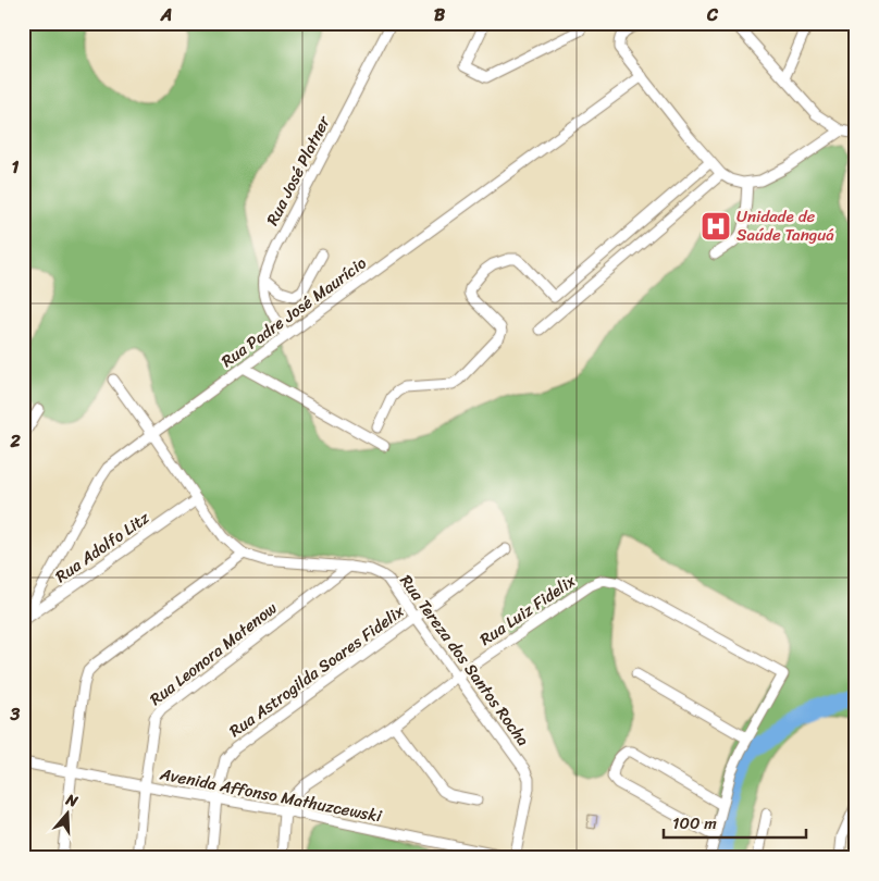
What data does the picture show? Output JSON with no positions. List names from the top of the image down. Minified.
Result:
{"streets":{"street":["Rua José Platner","Rua Padre José Maurício","Rua Adolfo Litz","Rua Luiz Fidelix","Rua Leonora Matenow","Rua Tereza dos Santos Rocha","Rua Astrogilda Soares Fidelix","Avenida Affonso Mathuzcewski"]},"crossings":[["Rua José Platner","Rua Padre José Maurício"],["Rua Padre José Maurício","Rua Adolfo Litz"],["Rua Padre José Maurício","Rua Tereza dos Santos Rocha"],["Rua Adolfo Litz","Rua Tereza dos Santos Rocha"],["Rua Luiz Fidelix","Rua Tereza dos Santos Rocha"],["Rua Luiz Fidelix","Avenida Affonso Mathuzcewski"],["Rua Leonora Matenow","Rua Tereza dos Santos Rocha"],["Rua Leonora Matenow","Avenida Affonso Mathuzcewski"],["Rua Tereza dos Santos Rocha","Rua Astrogilda Soares Fidelix"],["Rua Tereza dos Santos Rocha","Avenida Affonso Mathuzcewski"],["Rua Astrogilda Soares Fidelix","Avenida Affonso Mathuzcewski"]],"places":{"hospital":["Unidade de Saúde Tanguá"]},"scale_bar":"100 m","north":"top","grid":{"columns":["A","B","C"],"rows":["1","2","3"]}}
